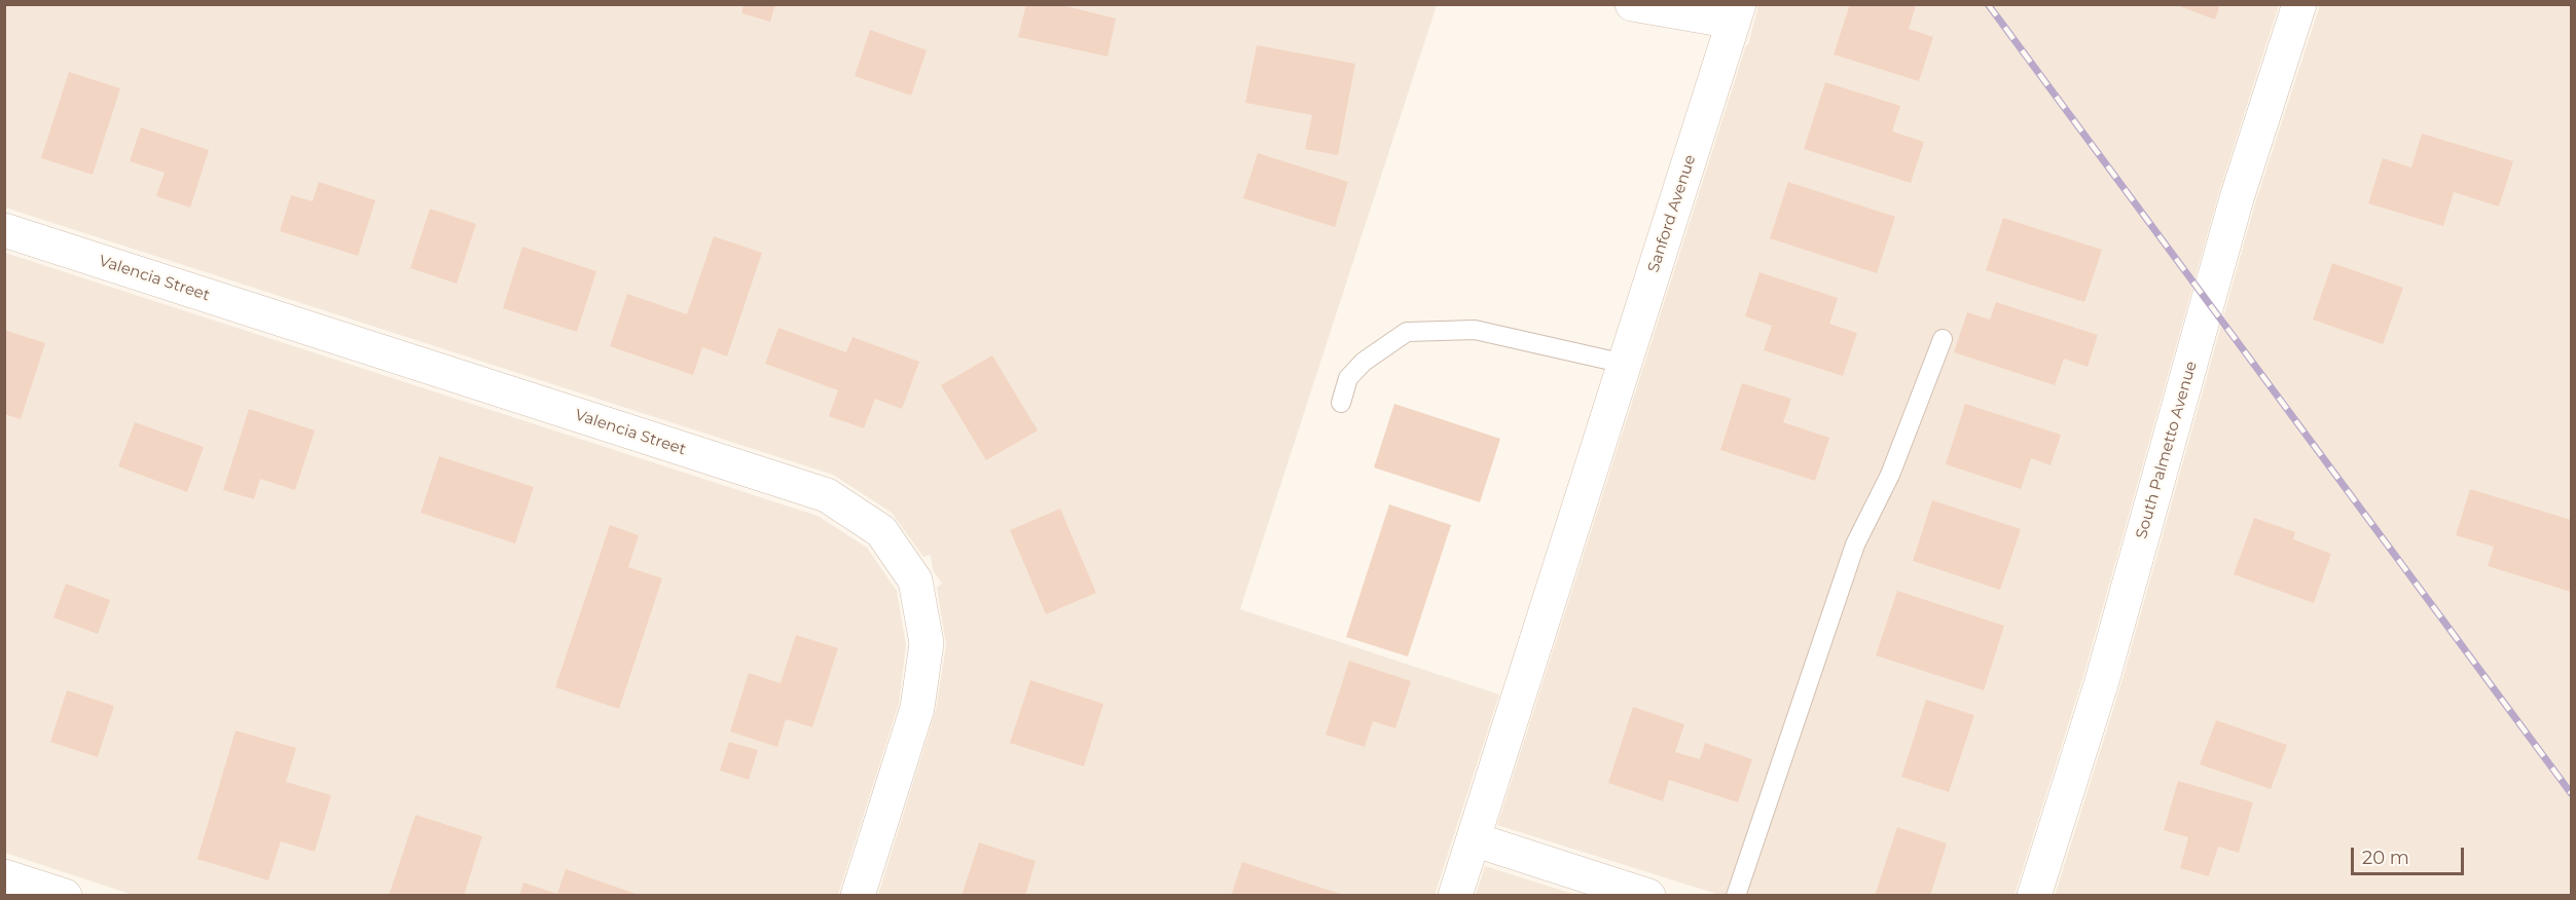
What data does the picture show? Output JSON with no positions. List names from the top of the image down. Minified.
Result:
{"streets":{"street":["Sanford Avenue","Valencia Street","South Palmetto Avenue"]},"scale_bar":"20 m"}
